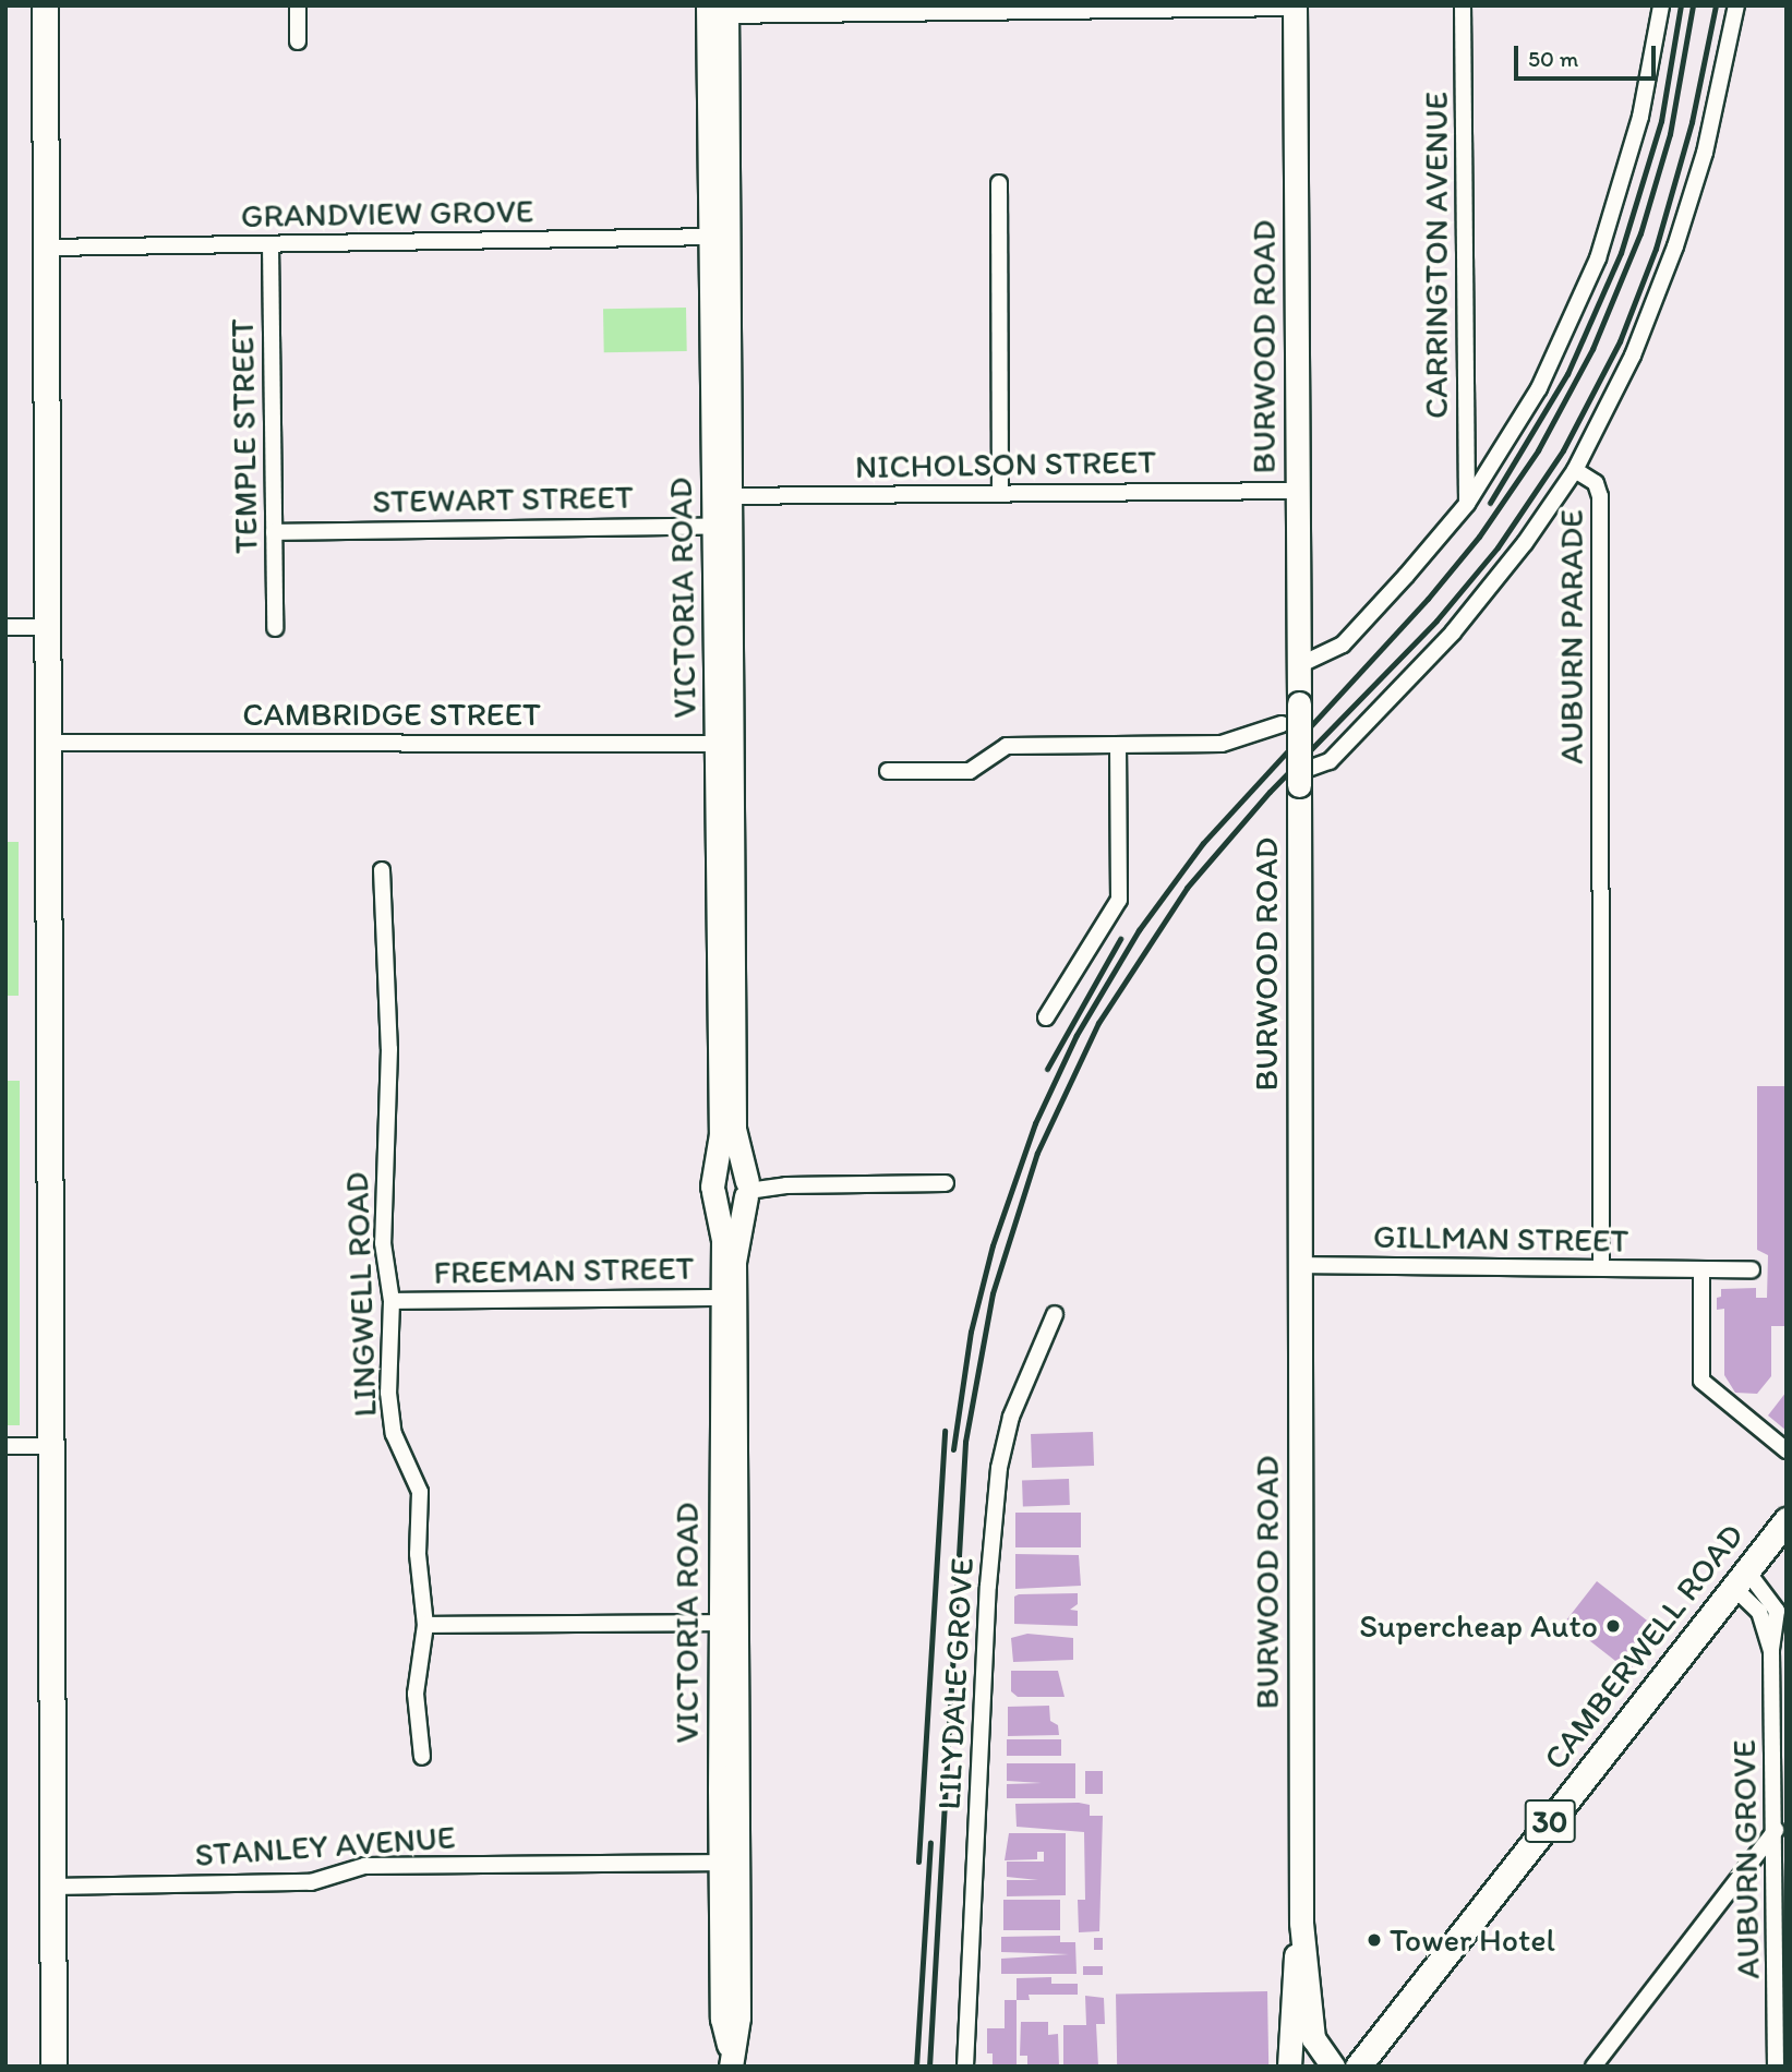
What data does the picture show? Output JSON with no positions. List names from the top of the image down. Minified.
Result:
{"streets":{"main road":["CAMBERWELL ROAD","30"],"street":["GRANDVIEW GROVE","CARRINGTON AVENUE","BURWOOD ROAD","TEMPLE STREET","NICHOLSON STREET","STEWART STREET","VICTORIA ROAD","AUBURN PARADE","CAMBRIDGE STREET","GILLMAN STREET","FREEMAN STREET","LINGWELL ROAD","LILYDALE GROVE","STANLEY AVENUE","AUBURN GROVE"]},"crossings":[["GRANDVIEW GROVE","TEMPLE STREET"],["GRANDVIEW GROVE","VICTORIA ROAD"],["BURWOOD ROAD","NICHOLSON STREET"],["BURWOOD ROAD","GILLMAN STREET"],["TEMPLE STREET","STEWART STREET"],["NICHOLSON STREET","VICTORIA ROAD"],["STEWART STREET","VICTORIA ROAD"],["VICTORIA ROAD","CAMBRIDGE STREET"],["VICTORIA ROAD","FREEMAN STREET"],["VICTORIA ROAD","STANLEY AVENUE"],["AUBURN PARADE","GILLMAN STREET"],["FREEMAN STREET","LINGWELL ROAD"],["CAMBERWELL ROAD","AUBURN GROVE"]],"places":["Supercheap Auto","Tower Hotel"],"scale_bar":"50 m"}
